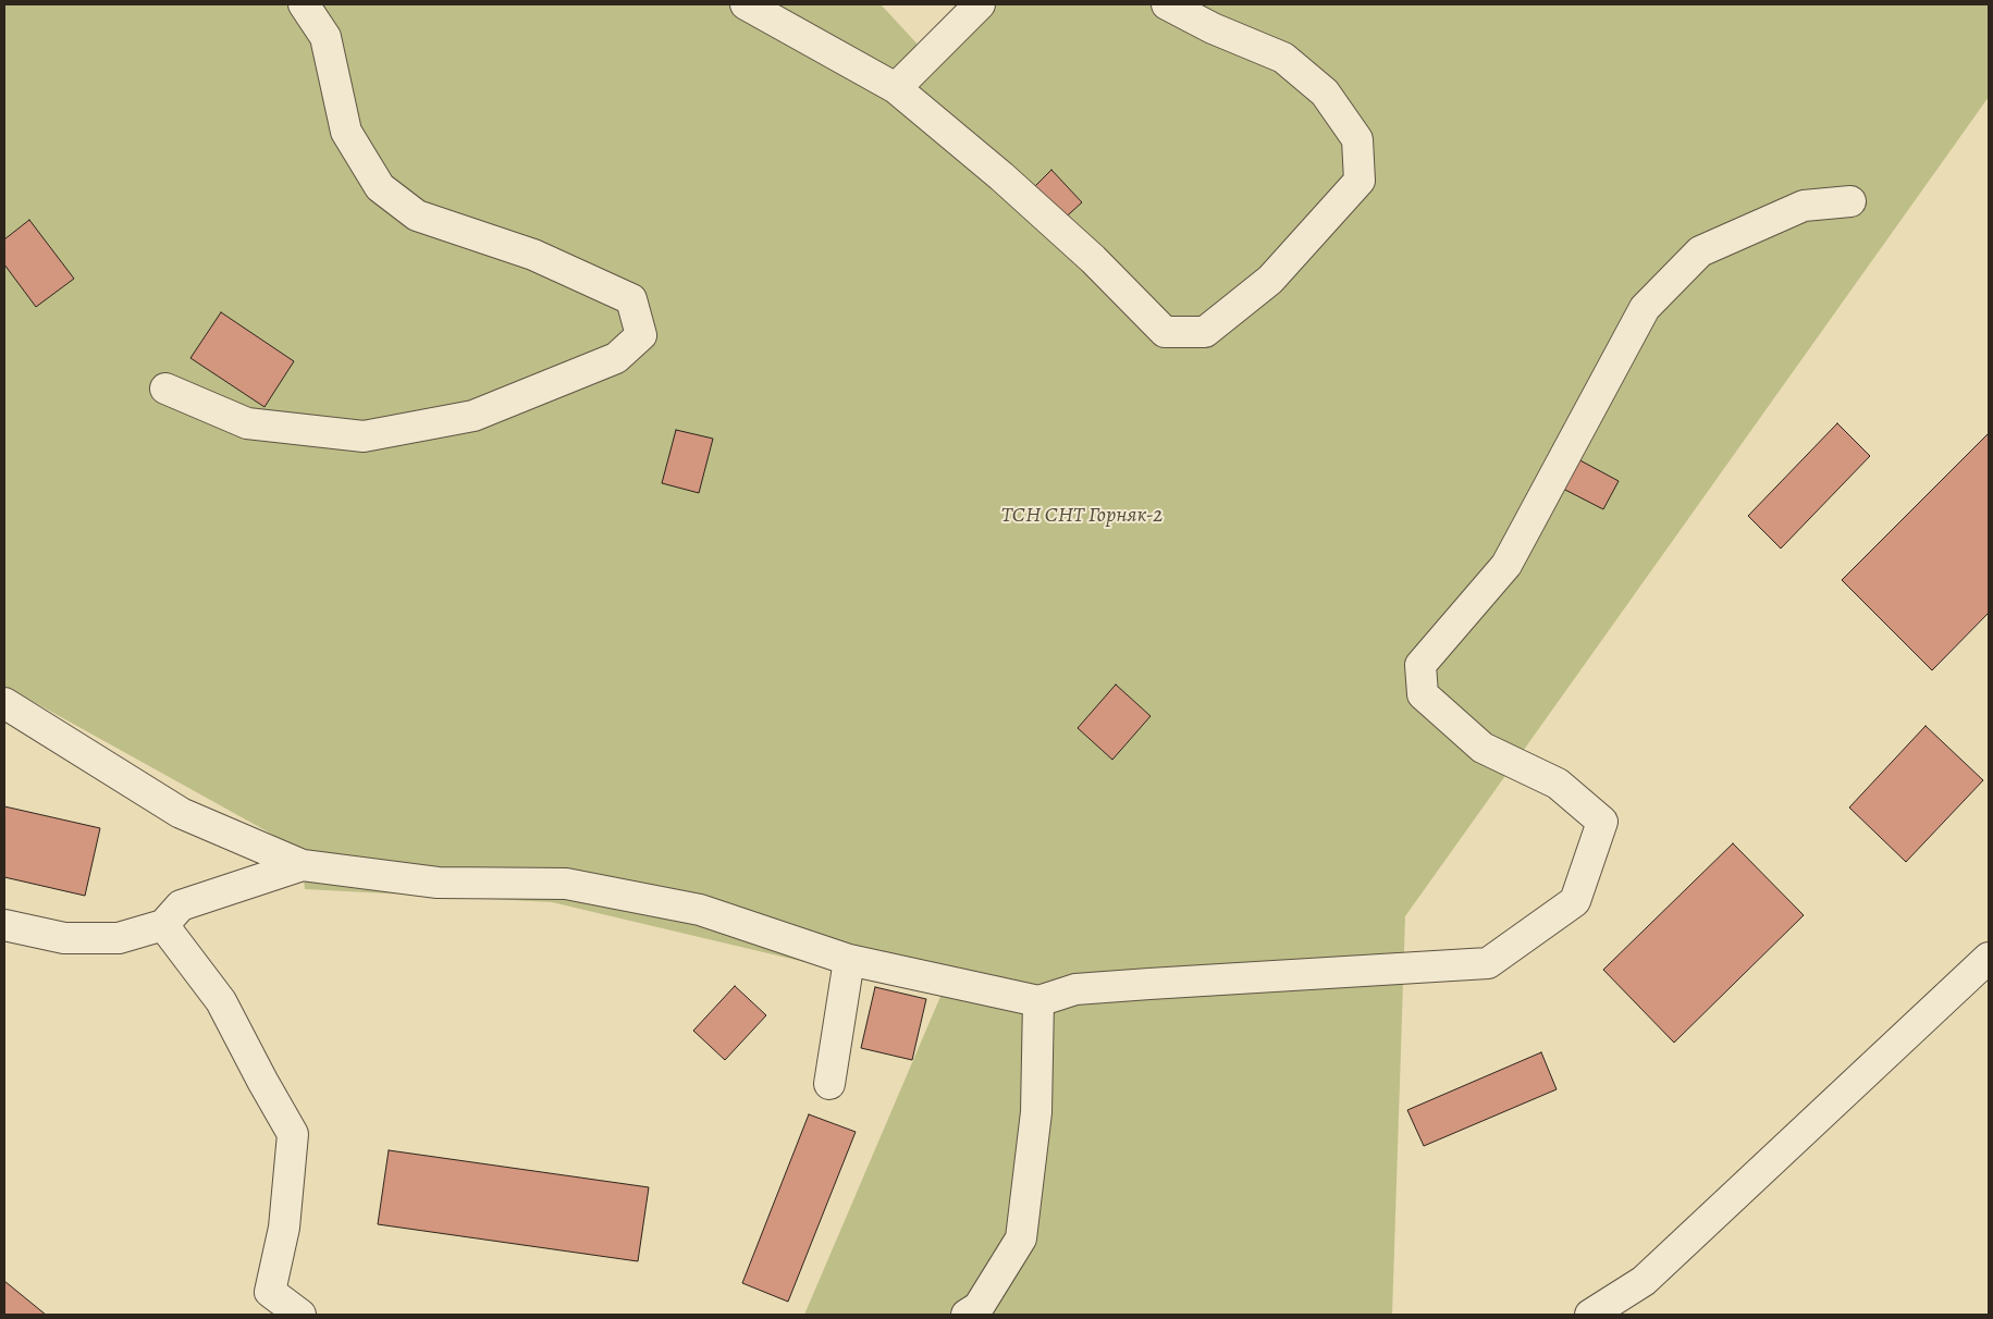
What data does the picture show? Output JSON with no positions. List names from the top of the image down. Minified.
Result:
{"parks":["ТСН СНТ Горняк-2"]}
